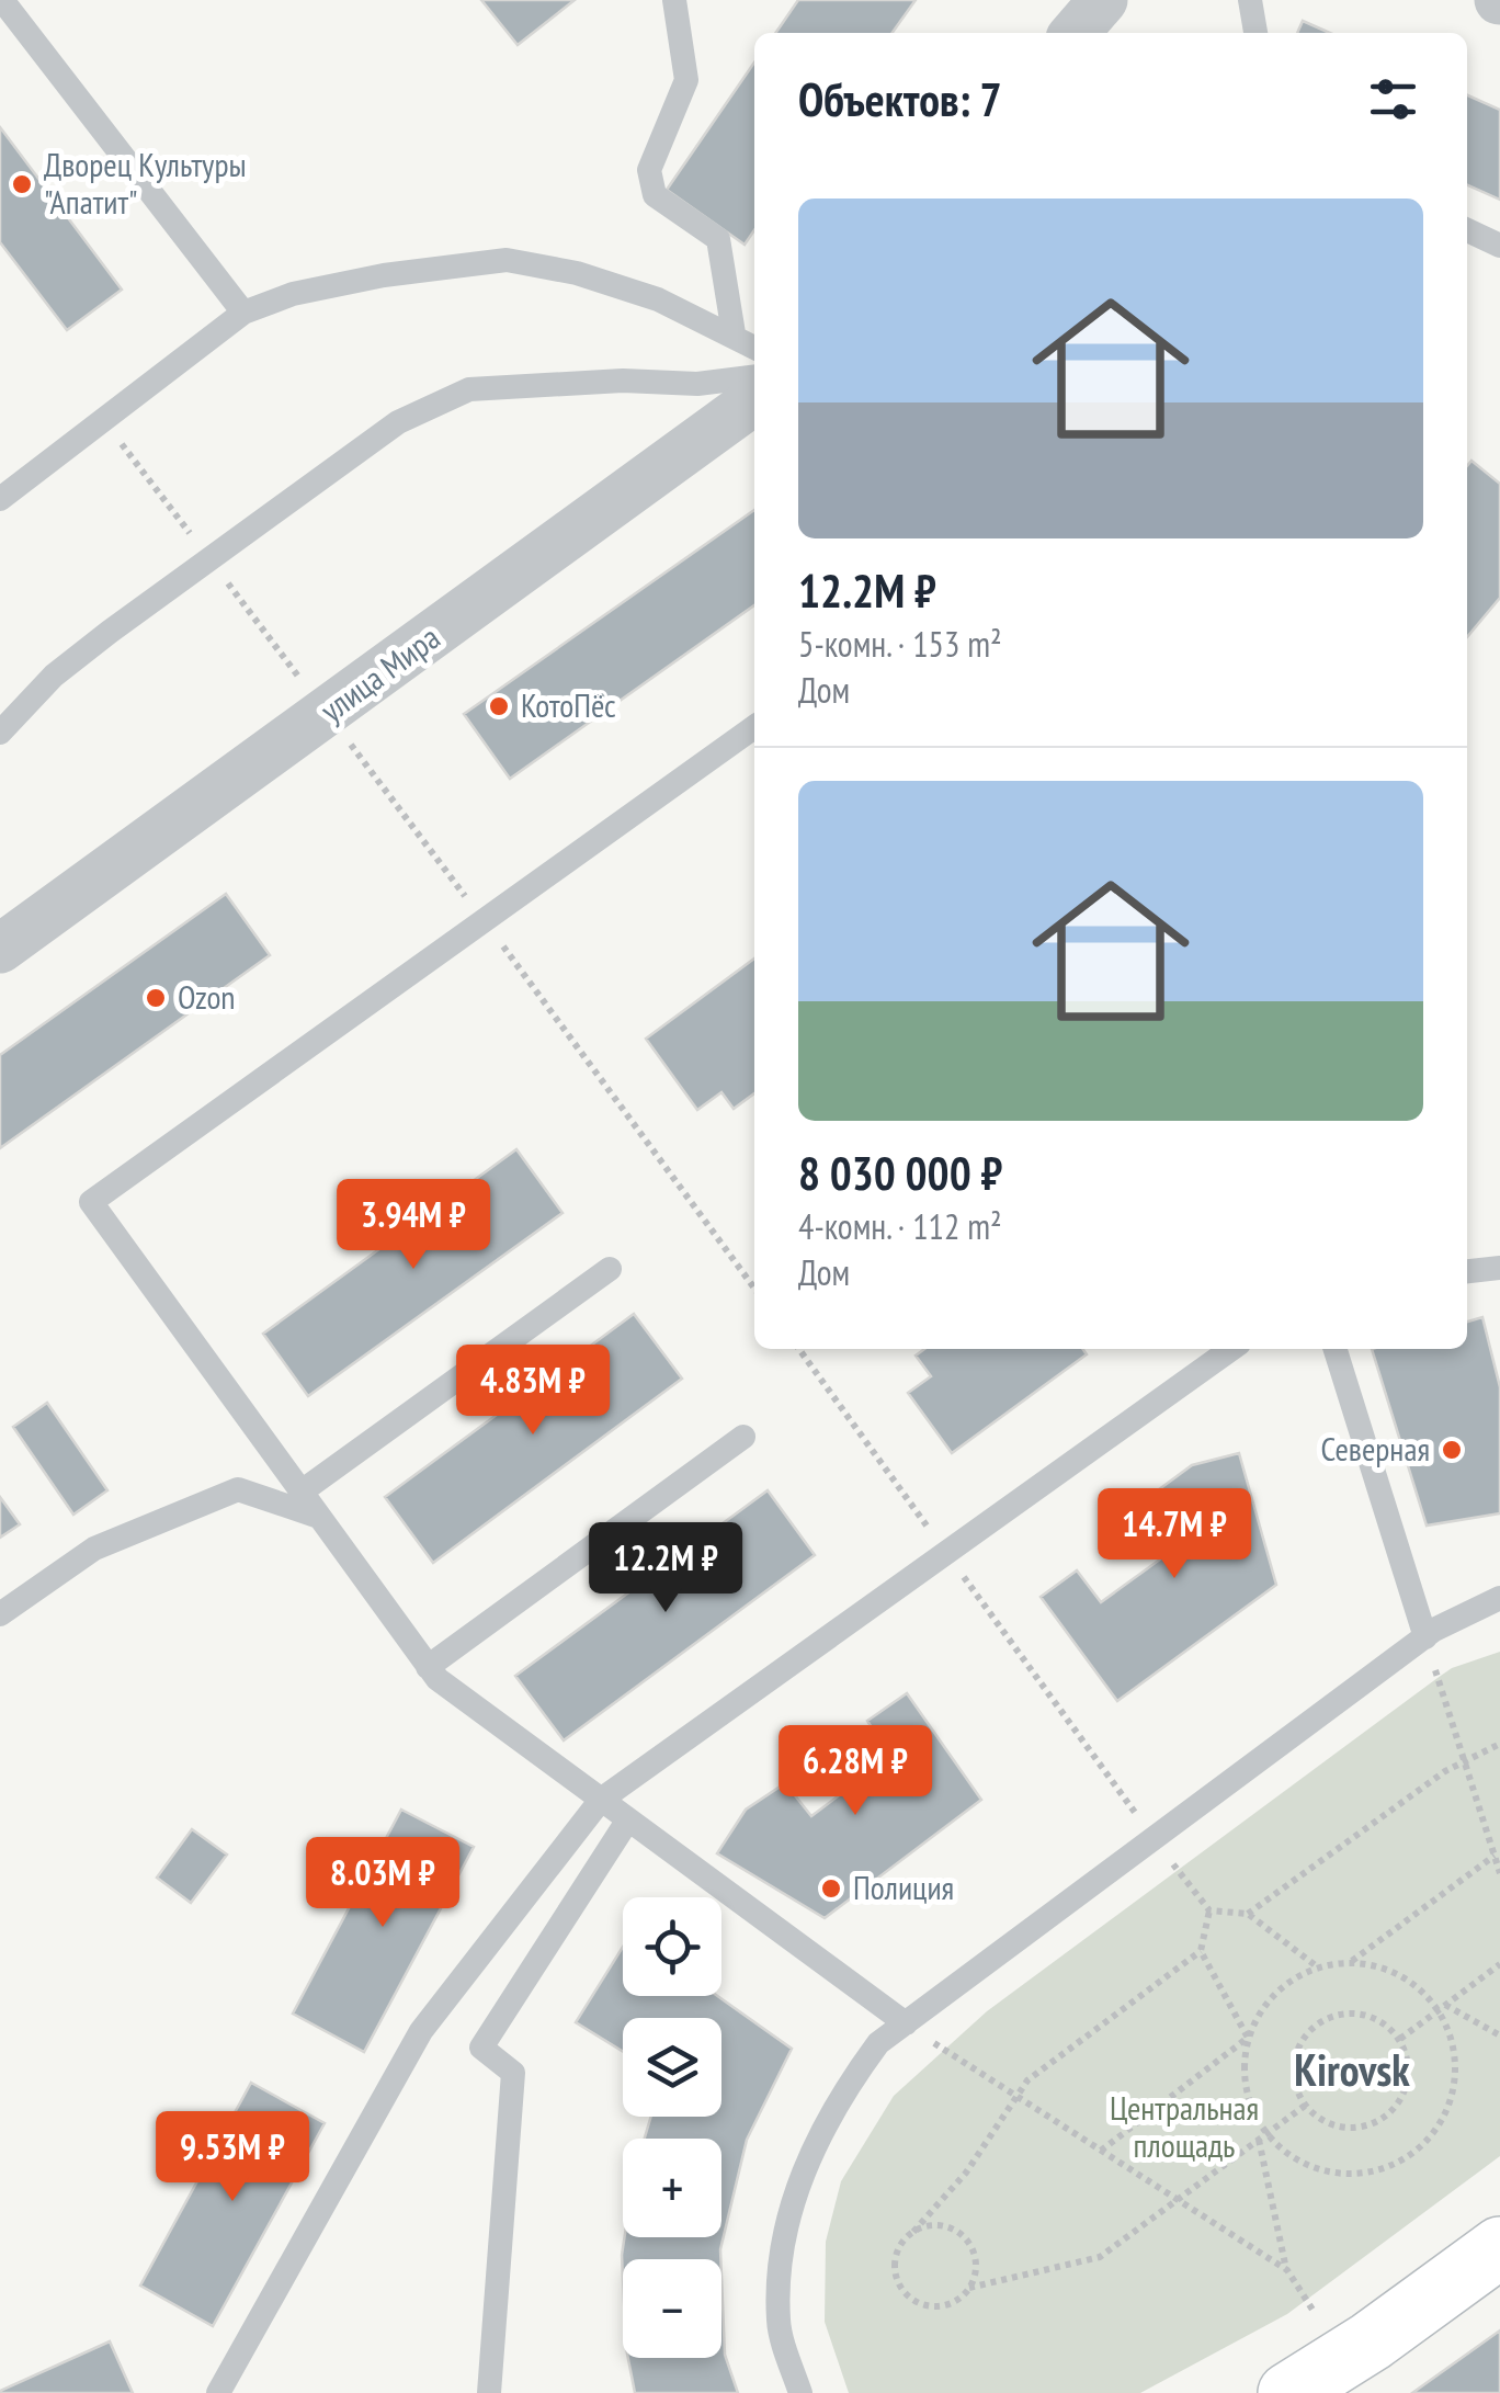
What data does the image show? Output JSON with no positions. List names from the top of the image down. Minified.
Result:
{"streets":{"street":["улица Мира"]},"districts":["Kirovsk"],"parks":["Центральная площадь"],"places":["Дворец Культуры \"Апатит\"","КотоПёс","Ozon","Северная","Полиция"],"page":{"heading":"Объектов: 7","list":[{"name":"12.2M ₽","note":"5-комн. · 153 m² · Дом"},{"name":"8 030 000 ₽","note":"4-комн. · 112 m² · Дом"}],"price":["3.94M ₽","4.83M ₽","14.7M ₽","12.2M ₽","6.28M ₽","8.03M ₽","9.53M ₽"],"map_buttons":["+","−"]}}
